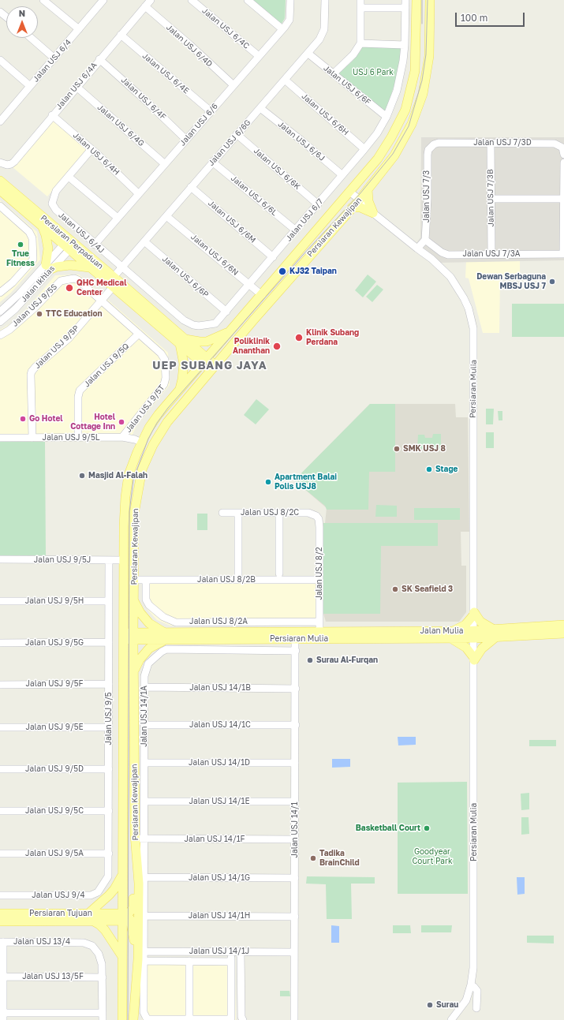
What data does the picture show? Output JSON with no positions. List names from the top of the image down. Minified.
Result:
{"streets":{"main road":["Persiaran Kewajipan","Persiaran Perpaduan","Persiaran Mulia","Jalan Mulia","Persiaran Tujuan"],"street":["Jalan USJ 6/4C","Jalan USJ 6/4D","Jalan USJ 6/4","Jalan USJ 6/4E","Jalan USJ 6/6F","Jalan USJ 6/4A","Jalan USJ 6/4F","Jalan USJ 6/6H","Jalan USJ 6/6","Jalan USJ 6/4G","Jalan USJ 6/6J","Jalan USJ 6/6G","Jalan USJ 7/3D","Jalan USJ 6/4H","Jalan USJ 6/6K","Jalan USJ 6/6L","Jalan USJ 7/3","Jalan USJ 7/3B","Jalan USJ 6/7","Jalan USJ 6/6M","Jalan USJ 6/4J","Jalan USJ 7/3A","Jalan USJ 6/6N","Jalan USJ 6/6P","Jalan Ikhlas","Jalan USJ 9/5S","Jalan USJ 9/5P","Jalan USJ 9/5Q","Jalan USJ 9/5T","Jalan USJ 9/5L","Jalan USJ 8/2C","Jalan USJ 9/5J","Jalan USJ 8/2","Jalan USJ 8/2B","Jalan USJ 9/5H","Jalan USJ 8/2A","Jalan USJ 9/5G","Jalan USJ 9/5F","Jalan USJ 14/1B","Jalan USJ 14/1A","Jalan USJ 9/5","Jalan USJ 14/1C","Jalan USJ 9/5E","Jalan USJ 14/1D","Jalan USJ 9/5D","Jalan USJ 14/1E","Jalan USJ 9/5C","Jalan USJ 14/1","Jalan USJ 14/1F","Jalan USJ 9/5A","Jalan USJ 14/1G","Jalan USJ 9/4","Jalan USJ 14/1H","Jalan USJ 13/4","Jalan USJ 14/1J","Jalan USJ 13/5F"]},"crossings":[["Jalan USJ 6/4C","Jalan USJ 6/6"],["Jalan USJ 6/4D","Jalan USJ 6/4A"],["Jalan USJ 6/4D","Jalan USJ 6/6"],["Jalan USJ 6/4E","Jalan USJ 6/4A"],["Jalan USJ 6/4E","Jalan USJ 6/6"],["Jalan USJ 6/6F","Jalan USJ 6/6G"],["Jalan USJ 6/6F","Jalan USJ 6/7"],["Jalan USJ 6/4A","Jalan USJ 6/4F"],["Jalan USJ 6/4A","Jalan USJ 6/4G"],["Jalan USJ 6/4A","Jalan USJ 6/4H"],["Jalan USJ 6/4F","Jalan USJ 6/6"],["Jalan USJ 6/6H","Jalan USJ 6/6G"],["Jalan USJ 6/6H","Jalan USJ 6/7"],["Jalan USJ 6/6","Jalan USJ 6/4G"],["Jalan USJ 6/6","Jalan USJ 6/4H"],["Jalan USJ 6/6","Jalan USJ 6/4J"],["Jalan USJ 6/6J","Jalan USJ 6/6G"],["Jalan USJ 6/6J","Jalan USJ 6/7"],["Jalan USJ 6/6G","Jalan USJ 6/6K"],["Jalan USJ 6/6G","Jalan USJ 6/6L"],["Jalan USJ 6/6G","Jalan USJ 6/7"],["Jalan USJ 6/6G","Jalan USJ 6/6M"],["Jalan USJ 6/6G","Jalan USJ 6/4J"],["Jalan USJ 6/6G","Persiaran Perpaduan"],["Jalan USJ 6/6G","Jalan USJ 6/6N"],["Jalan USJ 6/6G","Jalan USJ 6/6P"],["Jalan USJ 7/3D","Jalan USJ 7/3"],["Jalan USJ 7/3D","Jalan USJ 7/3B"],["Jalan USJ 6/4H","Jalan USJ 6/4J"],["Jalan USJ 6/6K","Jalan USJ 6/7"],["Jalan USJ 6/6L","Jalan USJ 6/7"],["Jalan USJ 7/3","Jalan USJ 7/3A"],["Jalan USJ 7/3B","Jalan USJ 7/3A"],["Jalan USJ 6/7","Jalan USJ 6/6M"],["Jalan USJ 6/7","Jalan USJ 6/4J"],["Jalan USJ 6/7","Jalan USJ 6/6N"],["Jalan USJ 6/7","Jalan USJ 6/6P"],["Persiaran Kewajipan","Persiaran Perpaduan"],["Persiaran Kewajipan","Jalan USJ 6/6N"],["Persiaran Kewajipan","Persiaran Mulia"],["Persiaran Kewajipan","Jalan USJ 9/5L"],["Persiaran Kewajipan","Jalan USJ 9/5J"],["Persiaran Kewajipan","Jalan USJ 8/2B"],["Persiaran Kewajipan","Jalan USJ 14/1A"],["Persiaran Kewajipan","Jalan USJ 14/1F"],["Persiaran Kewajipan","Persiaran Tujuan"],["Persiaran Perpaduan","Jalan Ikhlas"],["Persiaran Perpaduan","Jalan USJ 9/5P"],["Jalan USJ 9/5S","Jalan USJ 9/5P"],["Jalan USJ 9/5S","Jalan USJ 9/5Q"],["Jalan USJ 9/5S","Jalan USJ 9/5T"],["Jalan USJ 9/5P","Jalan USJ 9/5L"],["Jalan USJ 9/5Q","Jalan USJ 9/5T"],["Jalan USJ 9/5Q","Jalan USJ 9/5L"],["Persiaran Mulia","Jalan USJ 8/2"],["Persiaran Mulia","Jalan Mulia"],["Persiaran Mulia","Jalan USJ 14/1"],["Jalan USJ 9/5T","Jalan USJ 9/5L"],["Jalan USJ 8/2C","Jalan USJ 8/2"],["Jalan USJ 9/5J","Jalan USJ 9/5"],["Jalan USJ 8/2","Jalan USJ 8/2B"],["Jalan USJ 8/2","Jalan USJ 8/2A"],["Jalan USJ 8/2","Jalan Mulia"],["Jalan USJ 8/2B","Jalan USJ 8/2A"],["Jalan USJ 9/5H","Jalan USJ 9/5"],["Jalan USJ 9/5G","Jalan USJ 9/5"],["Jalan USJ 9/5F","Jalan USJ 9/5"],["Jalan USJ 14/1B","Jalan USJ 14/1A"],["Jalan USJ 14/1B","Jalan USJ 14/1"],["Jalan USJ 14/1A","Jalan USJ 14/1C"],["Jalan USJ 14/1A","Jalan USJ 14/1D"],["Jalan USJ 14/1A","Jalan USJ 14/1E"],["Jalan USJ 14/1A","Jalan USJ 14/1"],["Jalan USJ 14/1A","Jalan USJ 14/1F"],["Jalan USJ 14/1A","Jalan USJ 14/1G"],["Jalan USJ 14/1A","Jalan USJ 14/1H"],["Jalan USJ 14/1A","Jalan USJ 14/1J"],["Jalan USJ 9/5","Jalan USJ 9/5E"],["Jalan USJ 9/5","Jalan USJ 9/5D"],["Jalan USJ 9/5","Jalan USJ 9/5C"],["Jalan USJ 9/5","Jalan USJ 9/5A"],["Jalan USJ 9/5","Jalan USJ 9/4"],["Jalan USJ 14/1C","Jalan USJ 14/1"],["Jalan USJ 14/1D","Jalan USJ 14/1"],["Jalan USJ 14/1E","Jalan USJ 14/1"],["Jalan USJ 14/1","Jalan USJ 14/1F"],["Jalan USJ 14/1","Jalan USJ 14/1G"],["Jalan USJ 14/1","Jalan USJ 14/1H"],["Jalan USJ 14/1","Jalan USJ 14/1J"],["Jalan USJ 13/4","Jalan USJ 13/5F"]],"districts":["UEP SUBANG JAYA"],"parks":["USJ 6 Park","Goodyear Court Park"],"places":["True Fitness","KJ32 Taipan","Dewan Serbaguna MBSJ USJ 7","QHC Medical Center","TTC Education","Klinik Subang Perdana","Poliklinik Ananthan","Go Hotel","Hotel Cottage Inn","SMK USJ 8","Stage","Masjid Al-Falah","Apartment Balai Polis USJ8","SK Seafield 3","Surau Al-Furqan","Basketball Court","Tadika BrainChild","Surau"],"scale_bar":"100 m","north":"top"}
